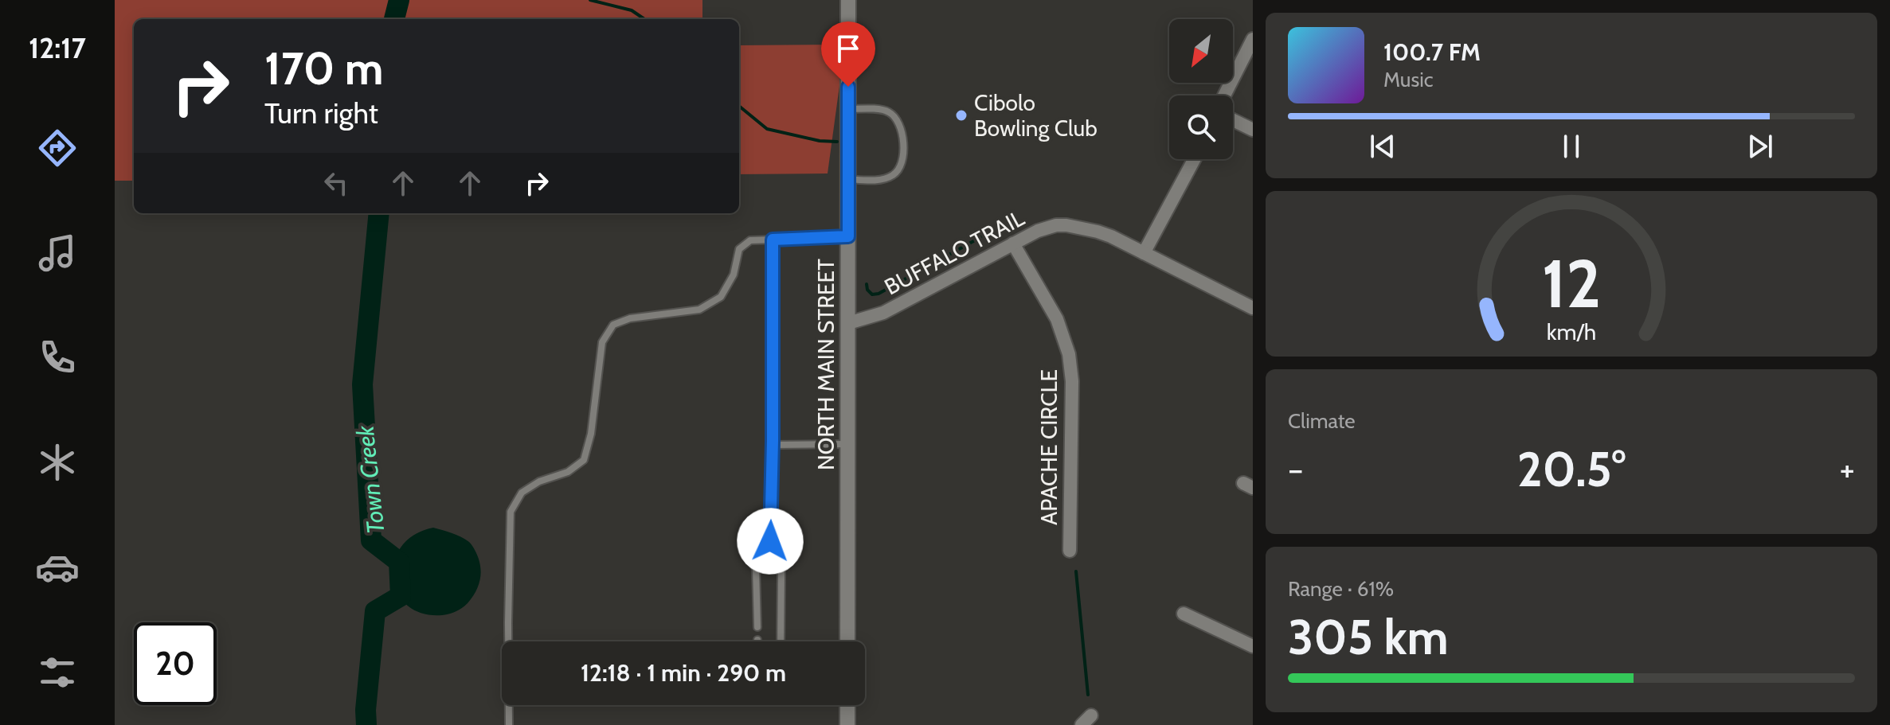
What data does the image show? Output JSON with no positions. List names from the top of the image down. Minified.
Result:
{"streets":{"street":["BUFFALO TRAIL","NORTH MAIN STREET","APACHE CIRCLE"]},"crossings":[["BUFFALO TRAIL","NORTH MAIN STREET"],["BUFFALO TRAIL","APACHE CIRCLE"]],"water":["Town Creek"],"places":["Cibolo Bowling Club"],"north":"bottom left","page":{"tabs":"12:17","turn":["170 m","Turn right"],"song":["100.7 FM","Music"],"tile":["Climate",["Range · 61%","305 km"]],"heat":["−","20.5°","+"],"limit":"20","trip":"12:18 · 1 min · 290 m","gauge":["12","km/h"]}}
